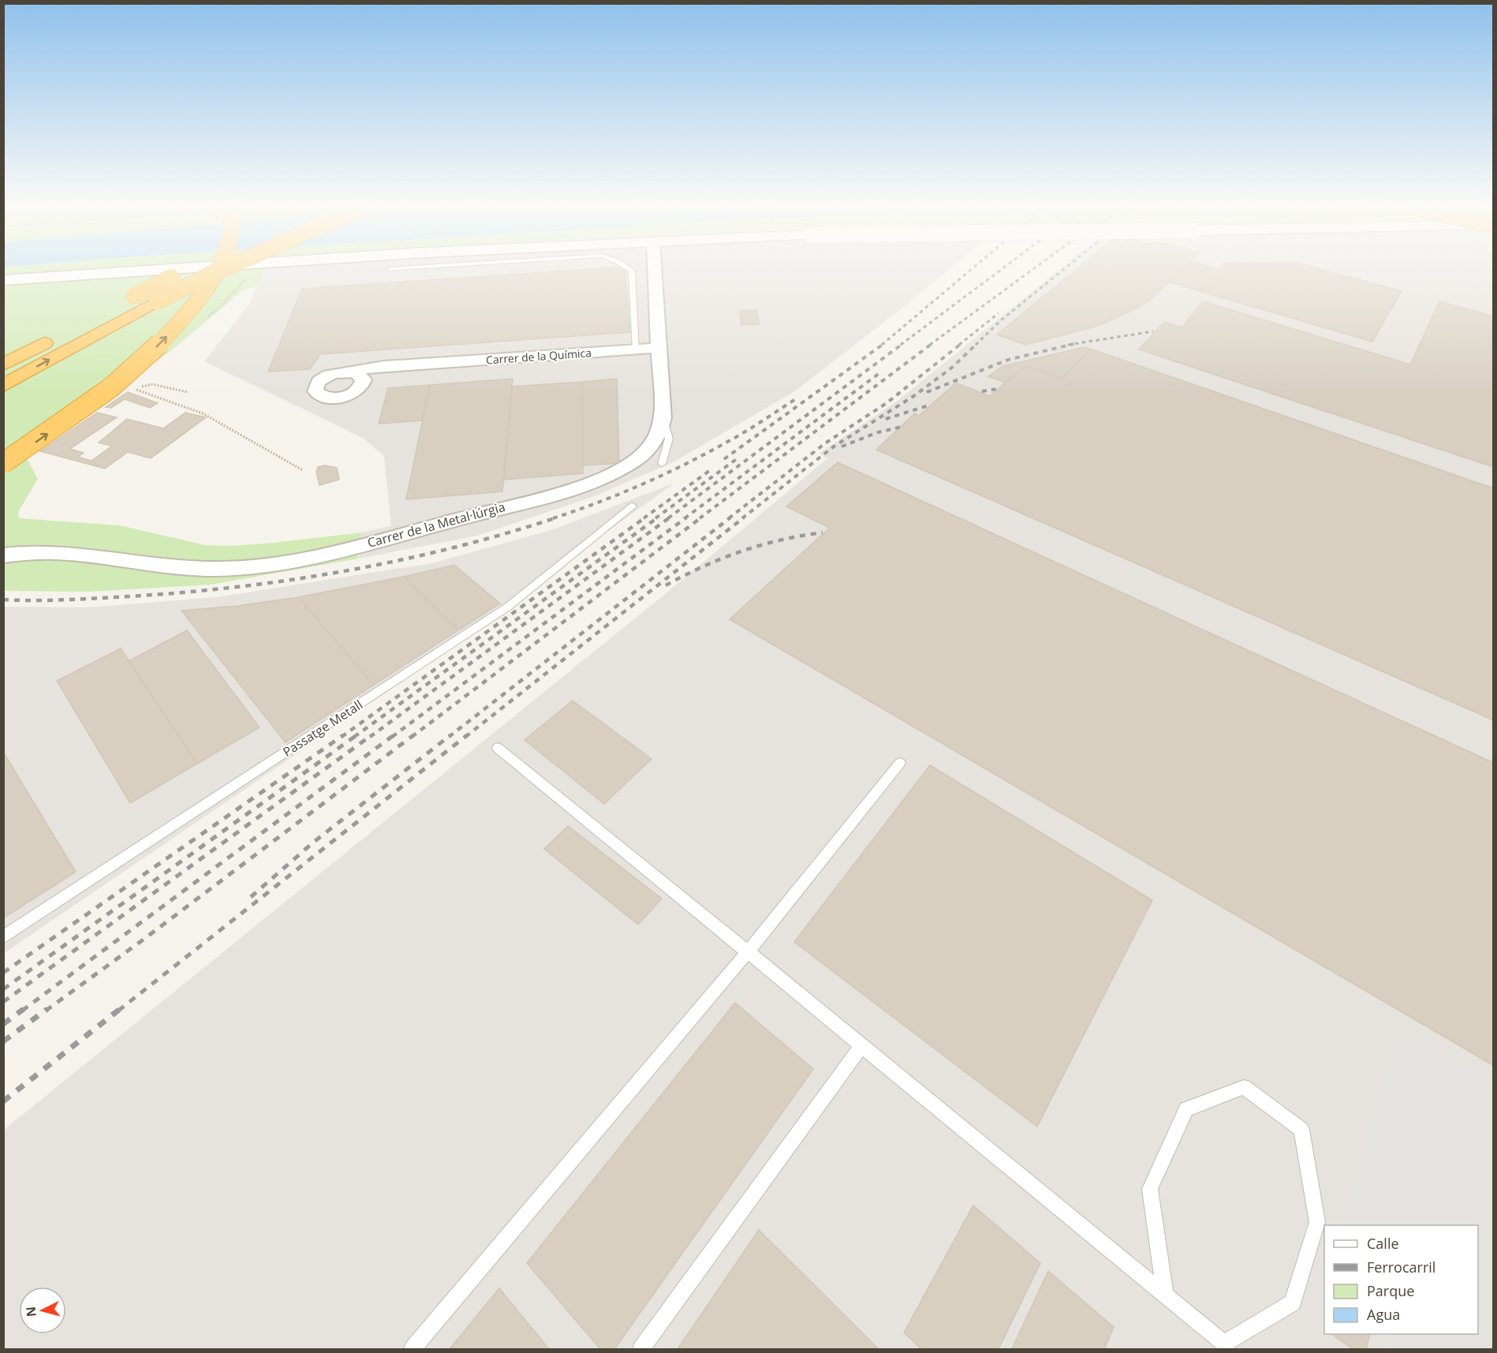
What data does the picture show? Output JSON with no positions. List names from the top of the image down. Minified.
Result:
{"streets":{"street":["Carrer de la Química","Carrer de la Metal·lúrgia"],"lane":["Passatge Metall"]},"crossings":[["Carrer de la Química","Carrer de la Metal·lúrgia"]],"legend":["Calle","Ferrocarril","Parque","Agua"],"north":"left"}
